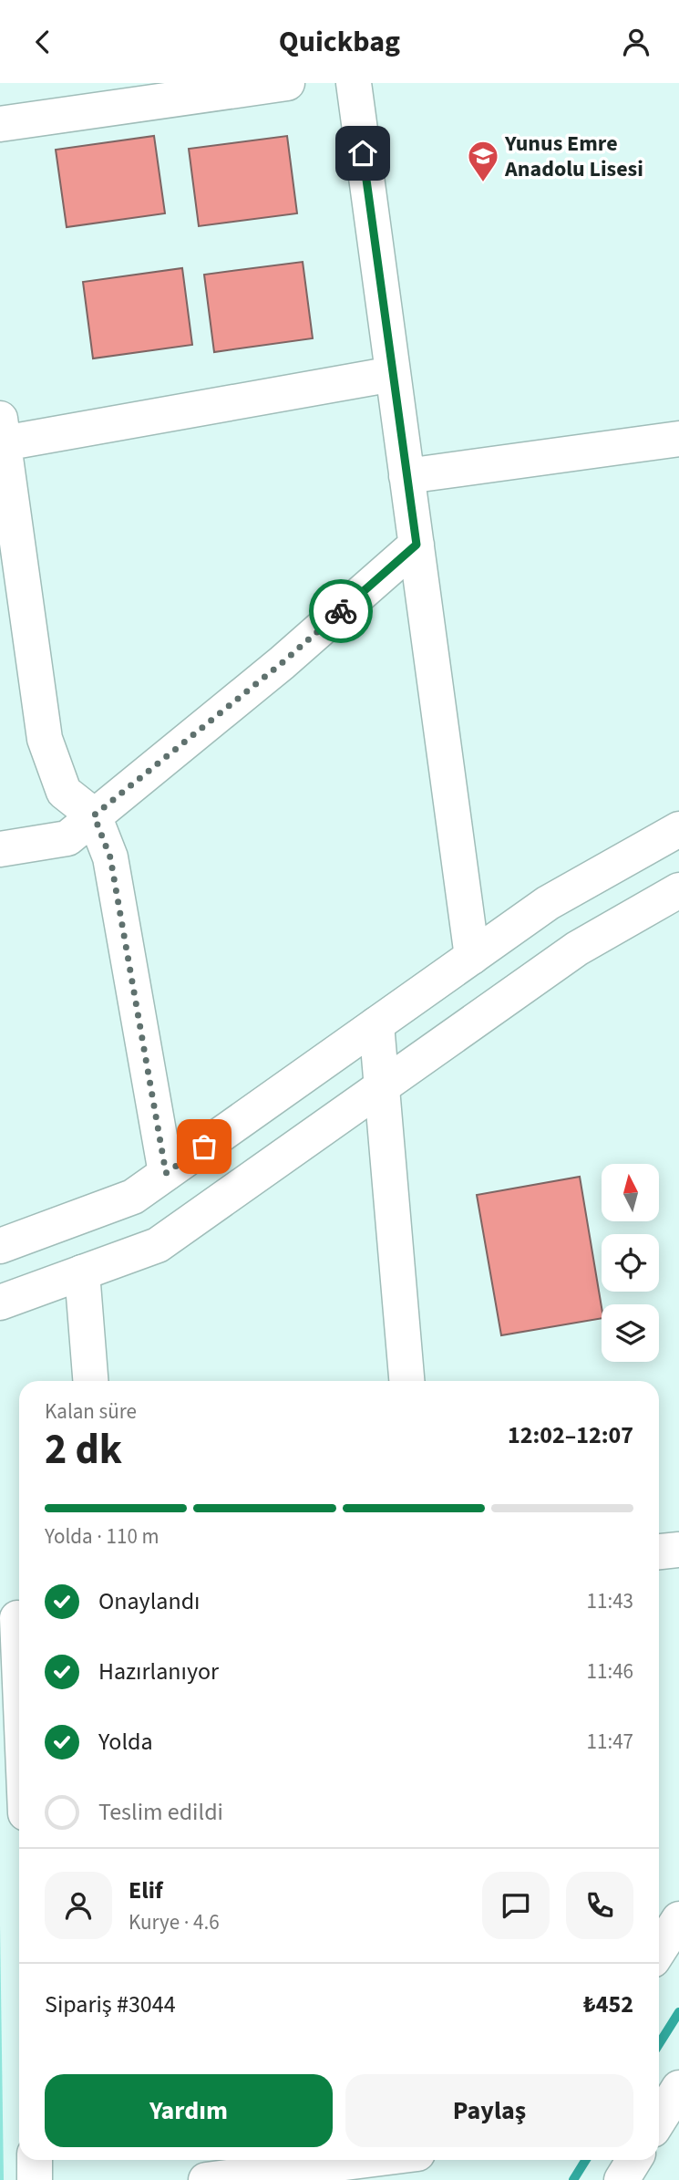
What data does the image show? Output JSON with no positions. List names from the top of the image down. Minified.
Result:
{"places":{"school or university":["Yunus Emre Anadolu Lisesi"]},"north":"top","page":{"header":"Quickbag","heading":["2 dk","Kalan süre","12:02–12:07"],"panel":["Elif","Kurye · 4.6","Sipariş #3044","₺452"],"bar":"Yolda · 110 m","list":[["Onaylandı","11:43"],["Hazırlanıyor","11:46"],["Yolda","11:47"],"Teslim edildi"],"buttons":["Yardım","Paylaş"]}}
